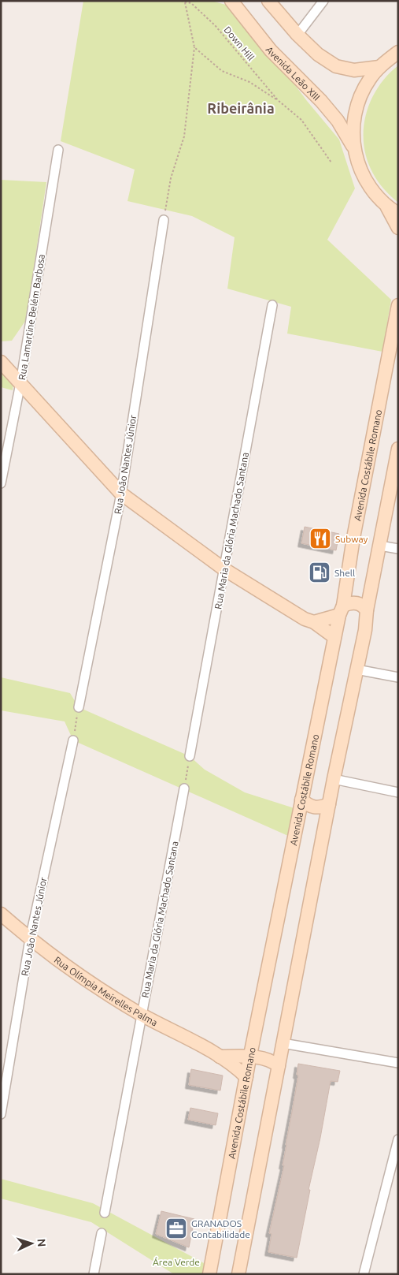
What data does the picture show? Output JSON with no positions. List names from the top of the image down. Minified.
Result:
{"streets":{"main road":["Avenida Leão XIII","Avenida Costábile Romano","Rua Olímpia Meirelles Palma"],"street":["Rua Lamartine Belém Barbosa","Rua João Nantes Júnior","Rua Maria da Glória Machado Santana"],"path":["Down Hill"]},"crossings":[["Rua João Nantes Júnior","Rua Olímpia Meirelles Palma"],["Avenida Costábile Romano","Rua Olímpia Meirelles Palma"],["Rua Maria da Glória Machado Santana","Rua Olímpia Meirelles Palma"]],"districts":["Ribeirânia"],"parks":["Área Verde"],"places":{"restaurant":["Subway"],"fuel station":["Shell"],"office":["GRANADOS Contabilidade"]},"north":"right"}
